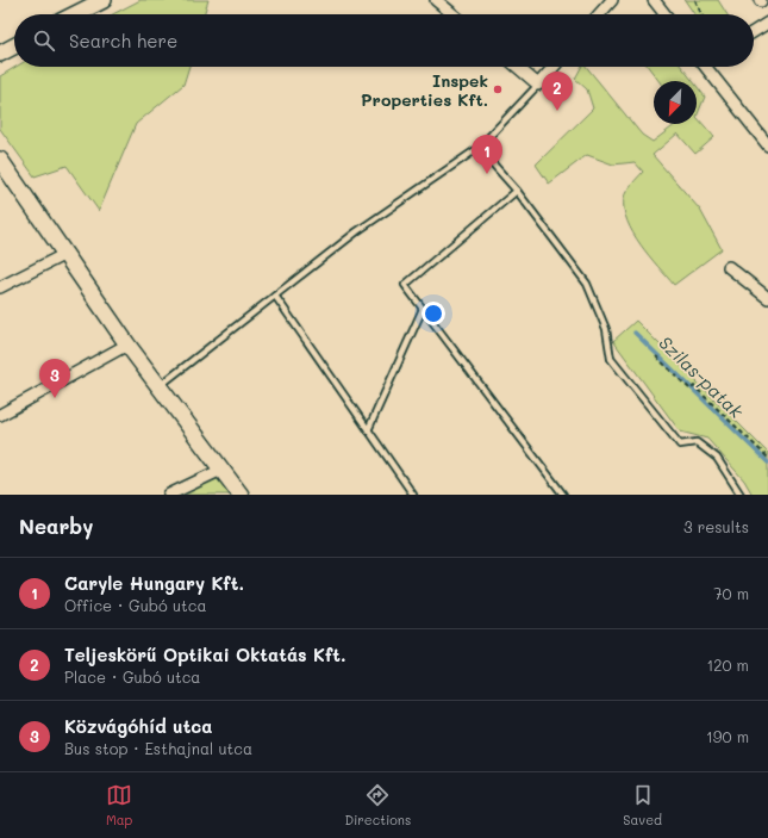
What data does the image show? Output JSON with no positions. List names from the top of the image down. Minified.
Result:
{"water":["Szilas-patak"],"places":["Inspek Properties Kft."],"north":"bottom left","page":{"search":"Search here","pins":["2","1","3"],"heading":["Nearby","3 results"],"list":[{"mark":"1","name":"Caryle Hungary Kft.","note":"Office · Gubó utca","value":"70 m"},{"mark":"2","name":"Teljeskörű Optikai Oktatás Kft.","note":"Place · Gubó utca","value":"120 m"},{"mark":"3","name":"Közvágóhíd utca","note":"Bus stop · Esthajnal utca","value":"190 m"}],"nav":["Map","Directions","Saved"]}}
